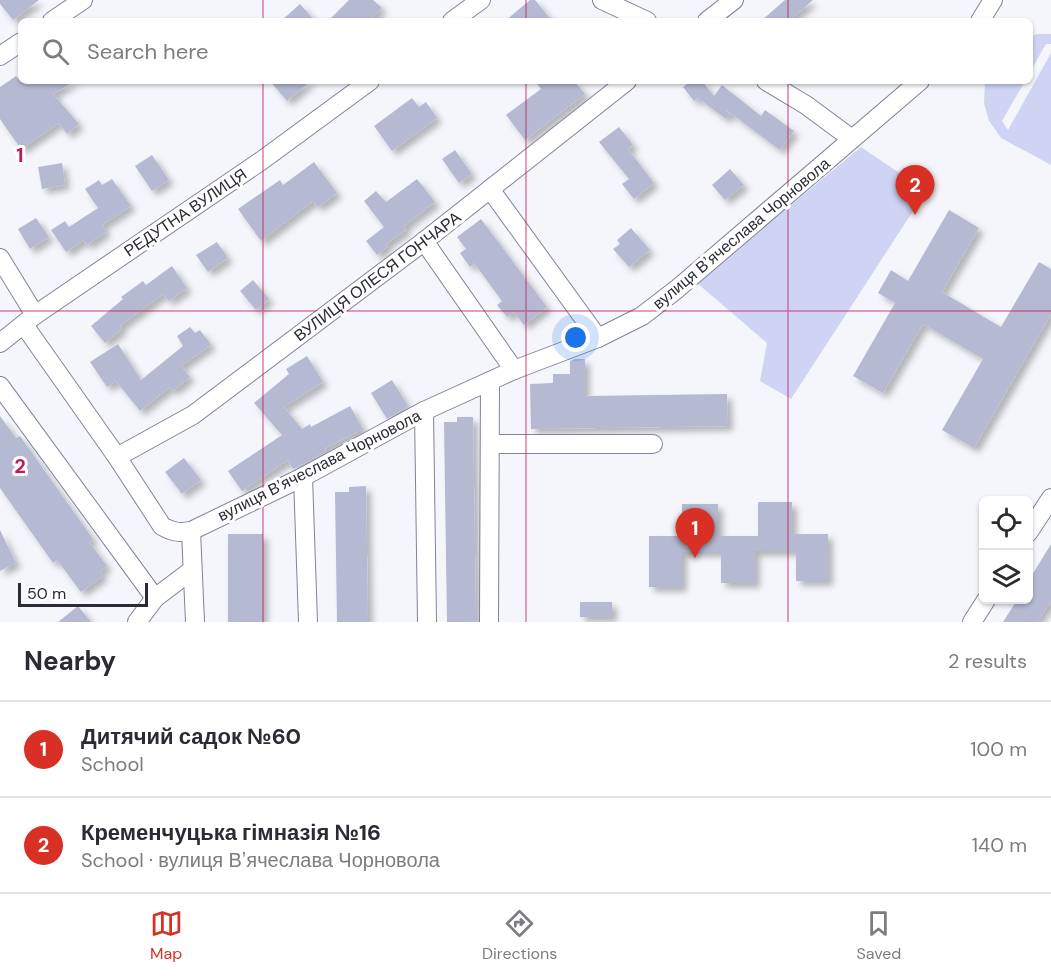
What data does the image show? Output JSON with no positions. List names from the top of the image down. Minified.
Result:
{"streets":{"street":["РЕДУТНА ВУЛИЦЯ","вулиця Вʼячеслава Чорновола","ВУЛИЦЯ ОЛЕСЯ ГОНЧАРА"]},"scale_bar":"50 m","page":{"search":"Search here","pins":["2","1"],"scale":"50 m","heading":["Nearby","2 results"],"list":[{"mark":"1","name":"Дитячий садок №60","note":"School","value":"100 m"},{"mark":"2","name":"Кременчуцька гімназія №16","note":"School · вулиця Вʼячеслава Чорновола","value":"140 m"}],"nav":["Map","Directions","Saved"]},"grid":{"rows":["1","2"]}}
